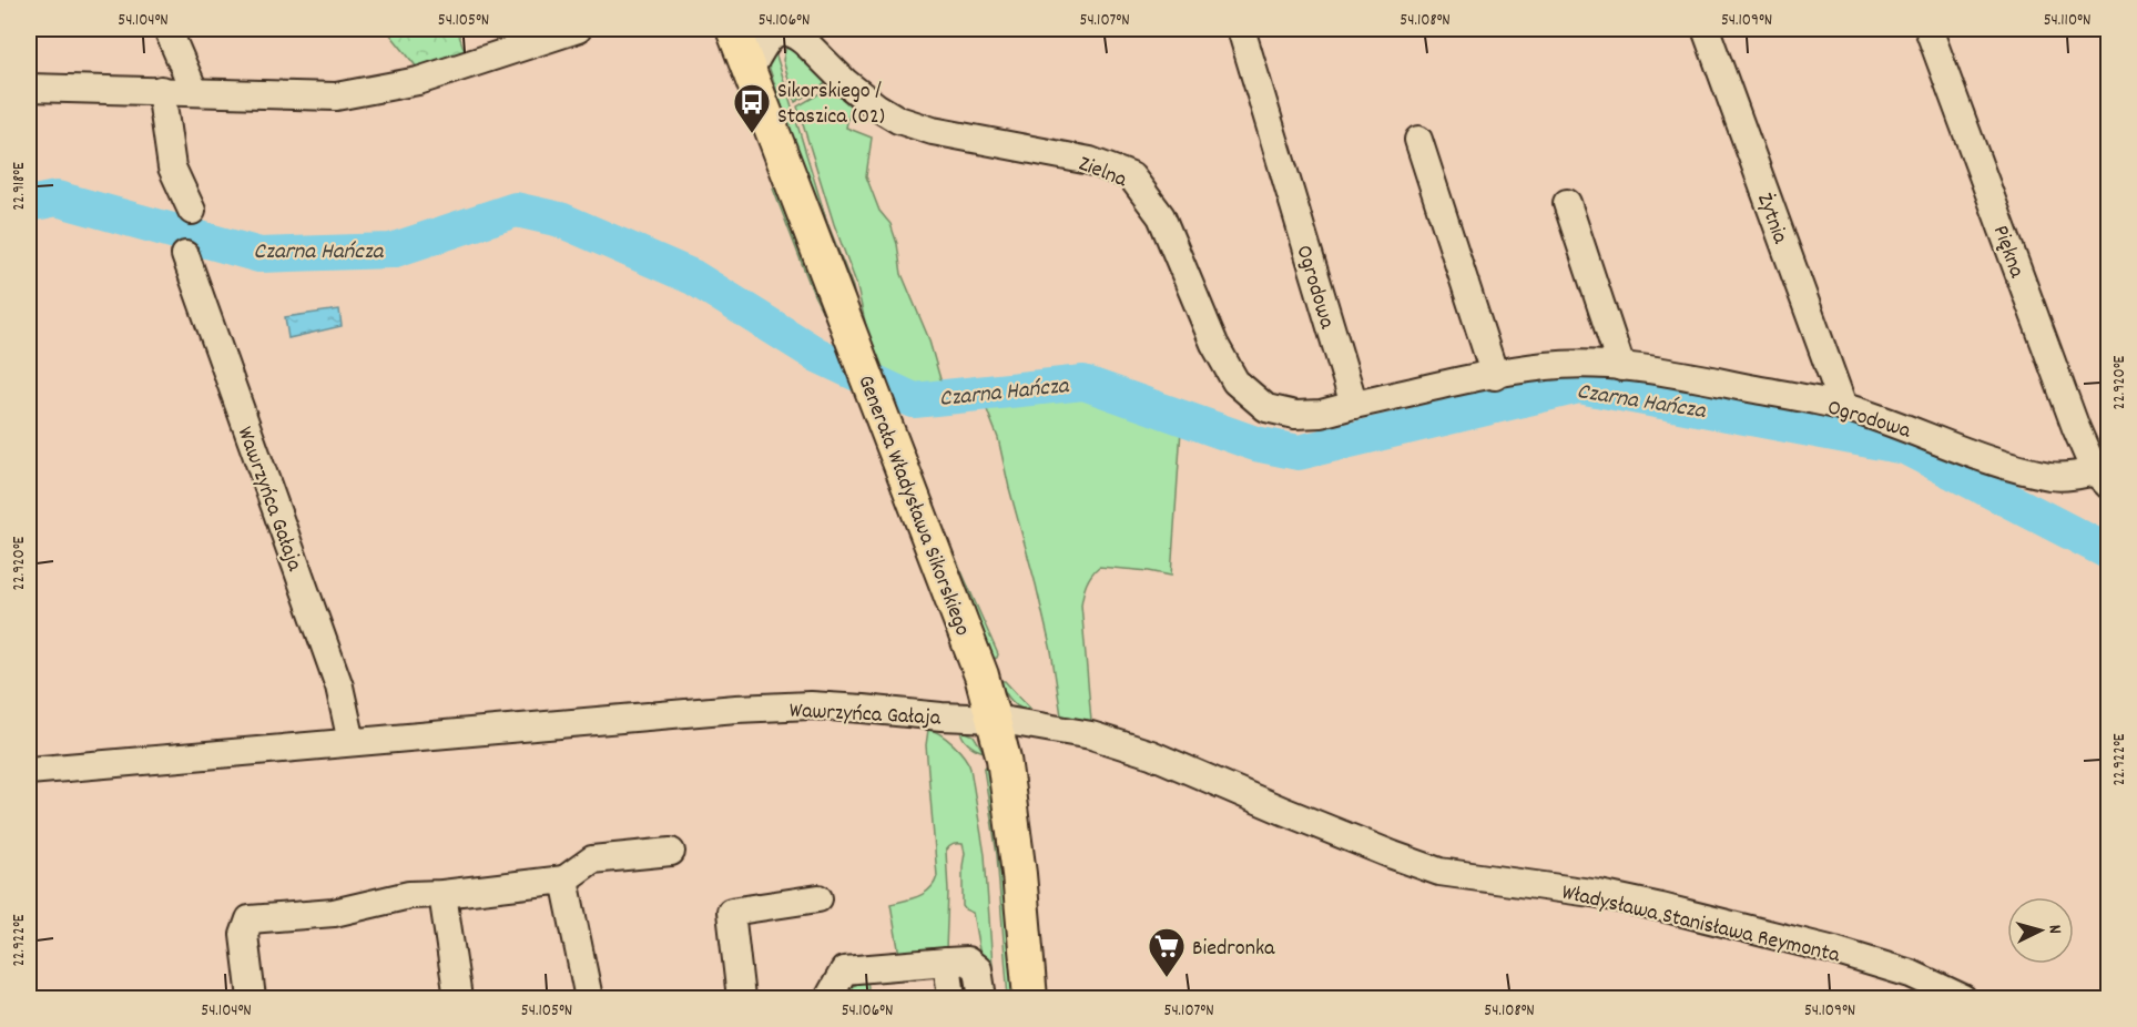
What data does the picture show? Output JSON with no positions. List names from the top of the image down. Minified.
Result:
{"streets":{"main road":["Generała Władysława Sikorskiego"],"street":["Zielna","Żytnia","Piękna","Ogrodowa","Wawrzyńca Gałaja","Władysława Stanisława Reymonta"]},"crossings":[["Zielna","Ogrodowa"],["Żytnia","Ogrodowa"],["Piękna","Ogrodowa"],["Wawrzyńca Gałaja","Generała Władysława Sikorskiego"],["Wawrzyńca Gałaja","Władysława Stanisława Reymonta"]],"water":["Czarna Hańcza"],"places":{"bus stop":["Sikorskiego / Staszica (02)"],"supermarket":["Biedronka"]},"north":"right","coordinates":["54.104°N","54.105°N","54.106°N","54.107°N","54.108°N","54.109°N","54.110°N","22.918°E","22.920°E","22.922°E"]}
